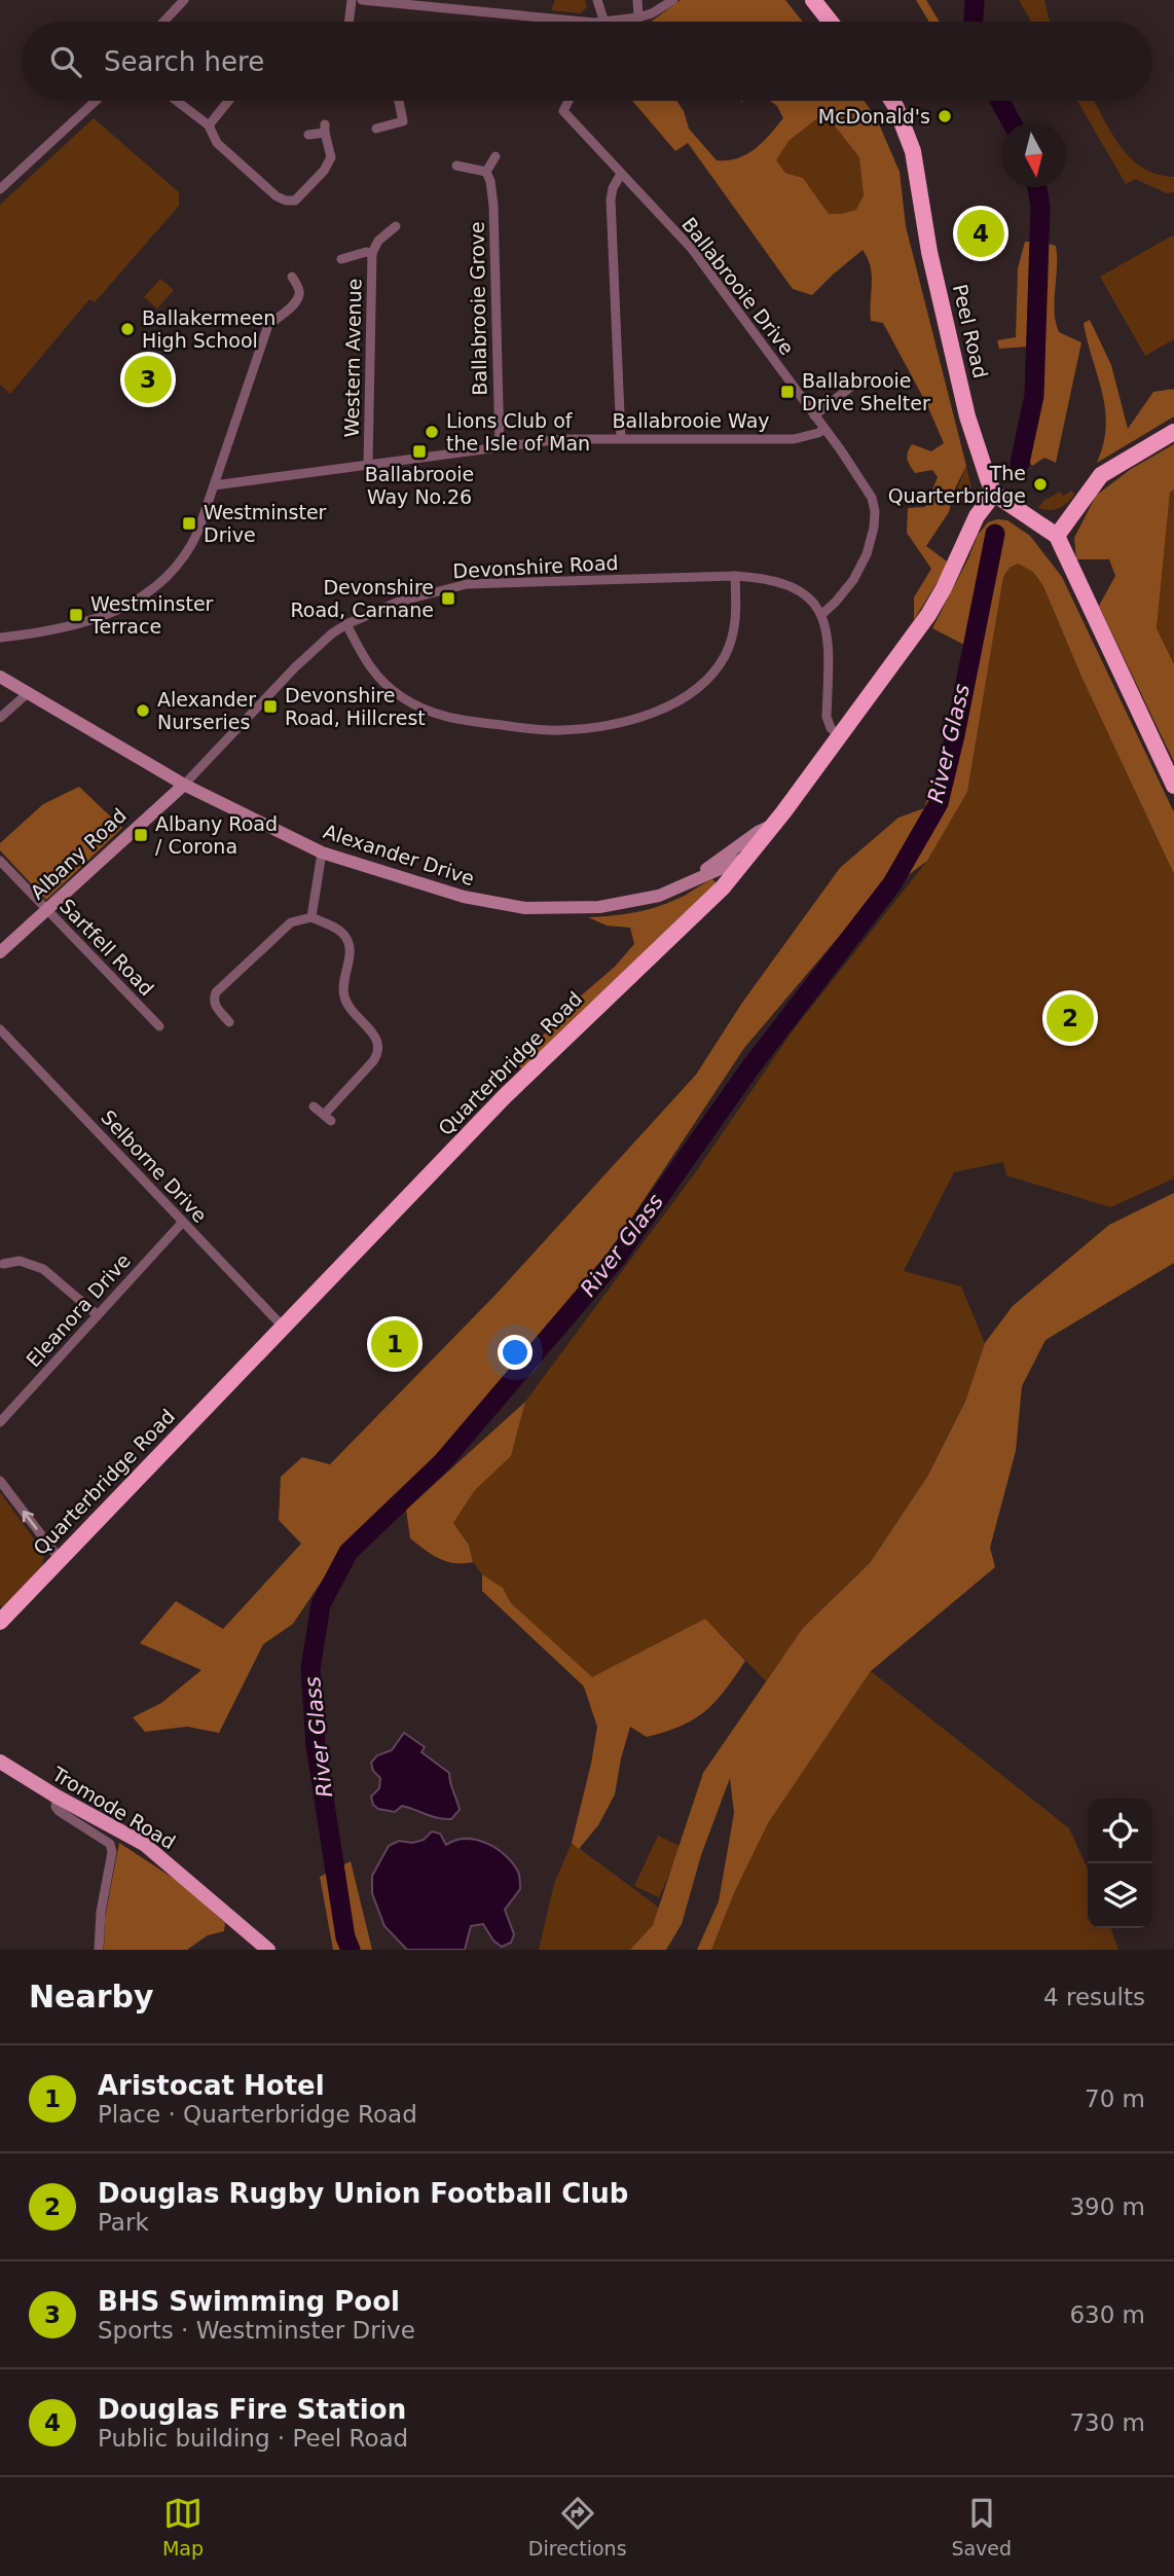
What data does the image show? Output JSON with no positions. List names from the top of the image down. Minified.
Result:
{"streets":{"highway":["Peel Road","Quarterbridge Road"],"main road":["Albany Road","Alexander Drive","Tromode Road"],"street":["Ballabrooie Drive","Ballabrooie Grove","Western Avenue","Ballabrooie Way","Devonshire Road","Sartfell Road","Selborne Drive","Eleanora Drive"]},"crossings":[["Ballabrooie Drive","Ballabrooie Way"],["Ballabrooie Drive","Devonshire Road"],["Ballabrooie Grove","Ballabrooie Way"],["Peel Road","Quarterbridge Road"],["Western Avenue","Ballabrooie Way"],["Devonshire Road","Albany Road"],["Devonshire Road","Alexander Drive"],["Albany Road","Alexander Drive"],["Albany Road","Sartfell Road"],["Alexander Drive","Quarterbridge Road"],["Quarterbridge Road","Selborne Drive"],["Selborne Drive","Eleanora Drive"]],"water":["River Glass"],"places":{"other":["McDonald's","Ballakermeen High School","Lions Club of the Isle of Man","The Quarterbridge","Alexander Nurseries"],"transit":["Ballabrooie Drive Shelter","Ballabrooie Way No.26","Westminster Drive","Devonshire Road, Carnane","Westminster Terrace","Devonshire Road, Hillcrest","Albany Road / Corona"]},"north":"bottom","page":{"search":"Search here","pins":["4","3","2","1"],"heading":["Nearby","4 results"],"list":[{"mark":"1","name":"Aristocat Hotel","note":"Place · Quarterbridge Road","value":"70 m"},{"mark":"2","name":"Douglas Rugby Union Football Club","note":"Park","value":"390 m"},{"mark":"3","name":"BHS Swimming Pool","note":"Sports · Westminster Drive","value":"630 m"},{"mark":"4","name":"Douglas Fire Station","note":"Public building · Peel Road","value":"730 m"}],"nav":["Map","Directions","Saved"]}}
